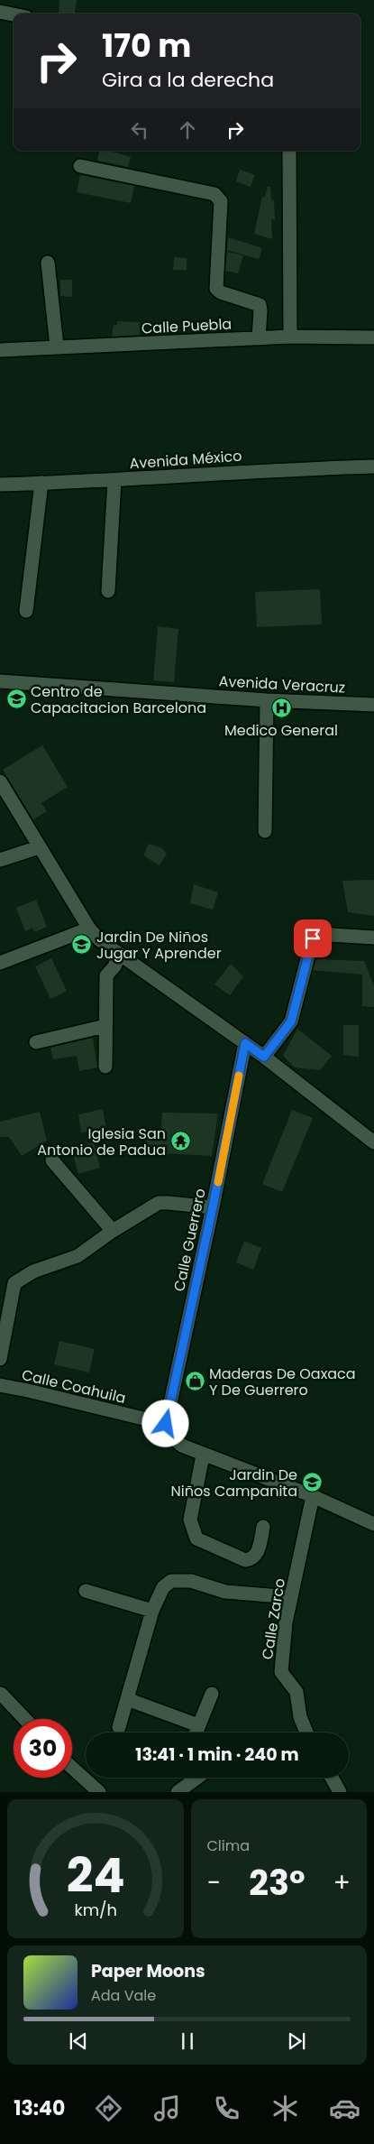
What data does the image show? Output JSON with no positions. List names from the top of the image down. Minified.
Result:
{"streets":{"street":["Calle Puebla","Avenida México","Avenida Veracruz","Calle Guerrero","Calle Coahuila","Calle Zarco"]},"crossings":[["Calle Guerrero","Calle Coahuila"]],"places":{"school or university":["Centro de Capacitacion Barcelona","Jardin De Niños Jugar Y Aprender","Jardin De Niños Campanita"],"hospital":["Medico General"],"temple":["Iglesia San Antonio de Padua"],"shop":["Maderas De Oaxaca Y De Guerrero"]},"page":{"turn":["170 m","Gira a la derecha"],"limit":"30","trip":"13:41 · 1 min · 240 m","tile":"Clima","heat":["−","23°","+"],"song":["Paper Moons","Ada Vale"],"tabs":"13:40","gauge":["24","km/h"]}}
